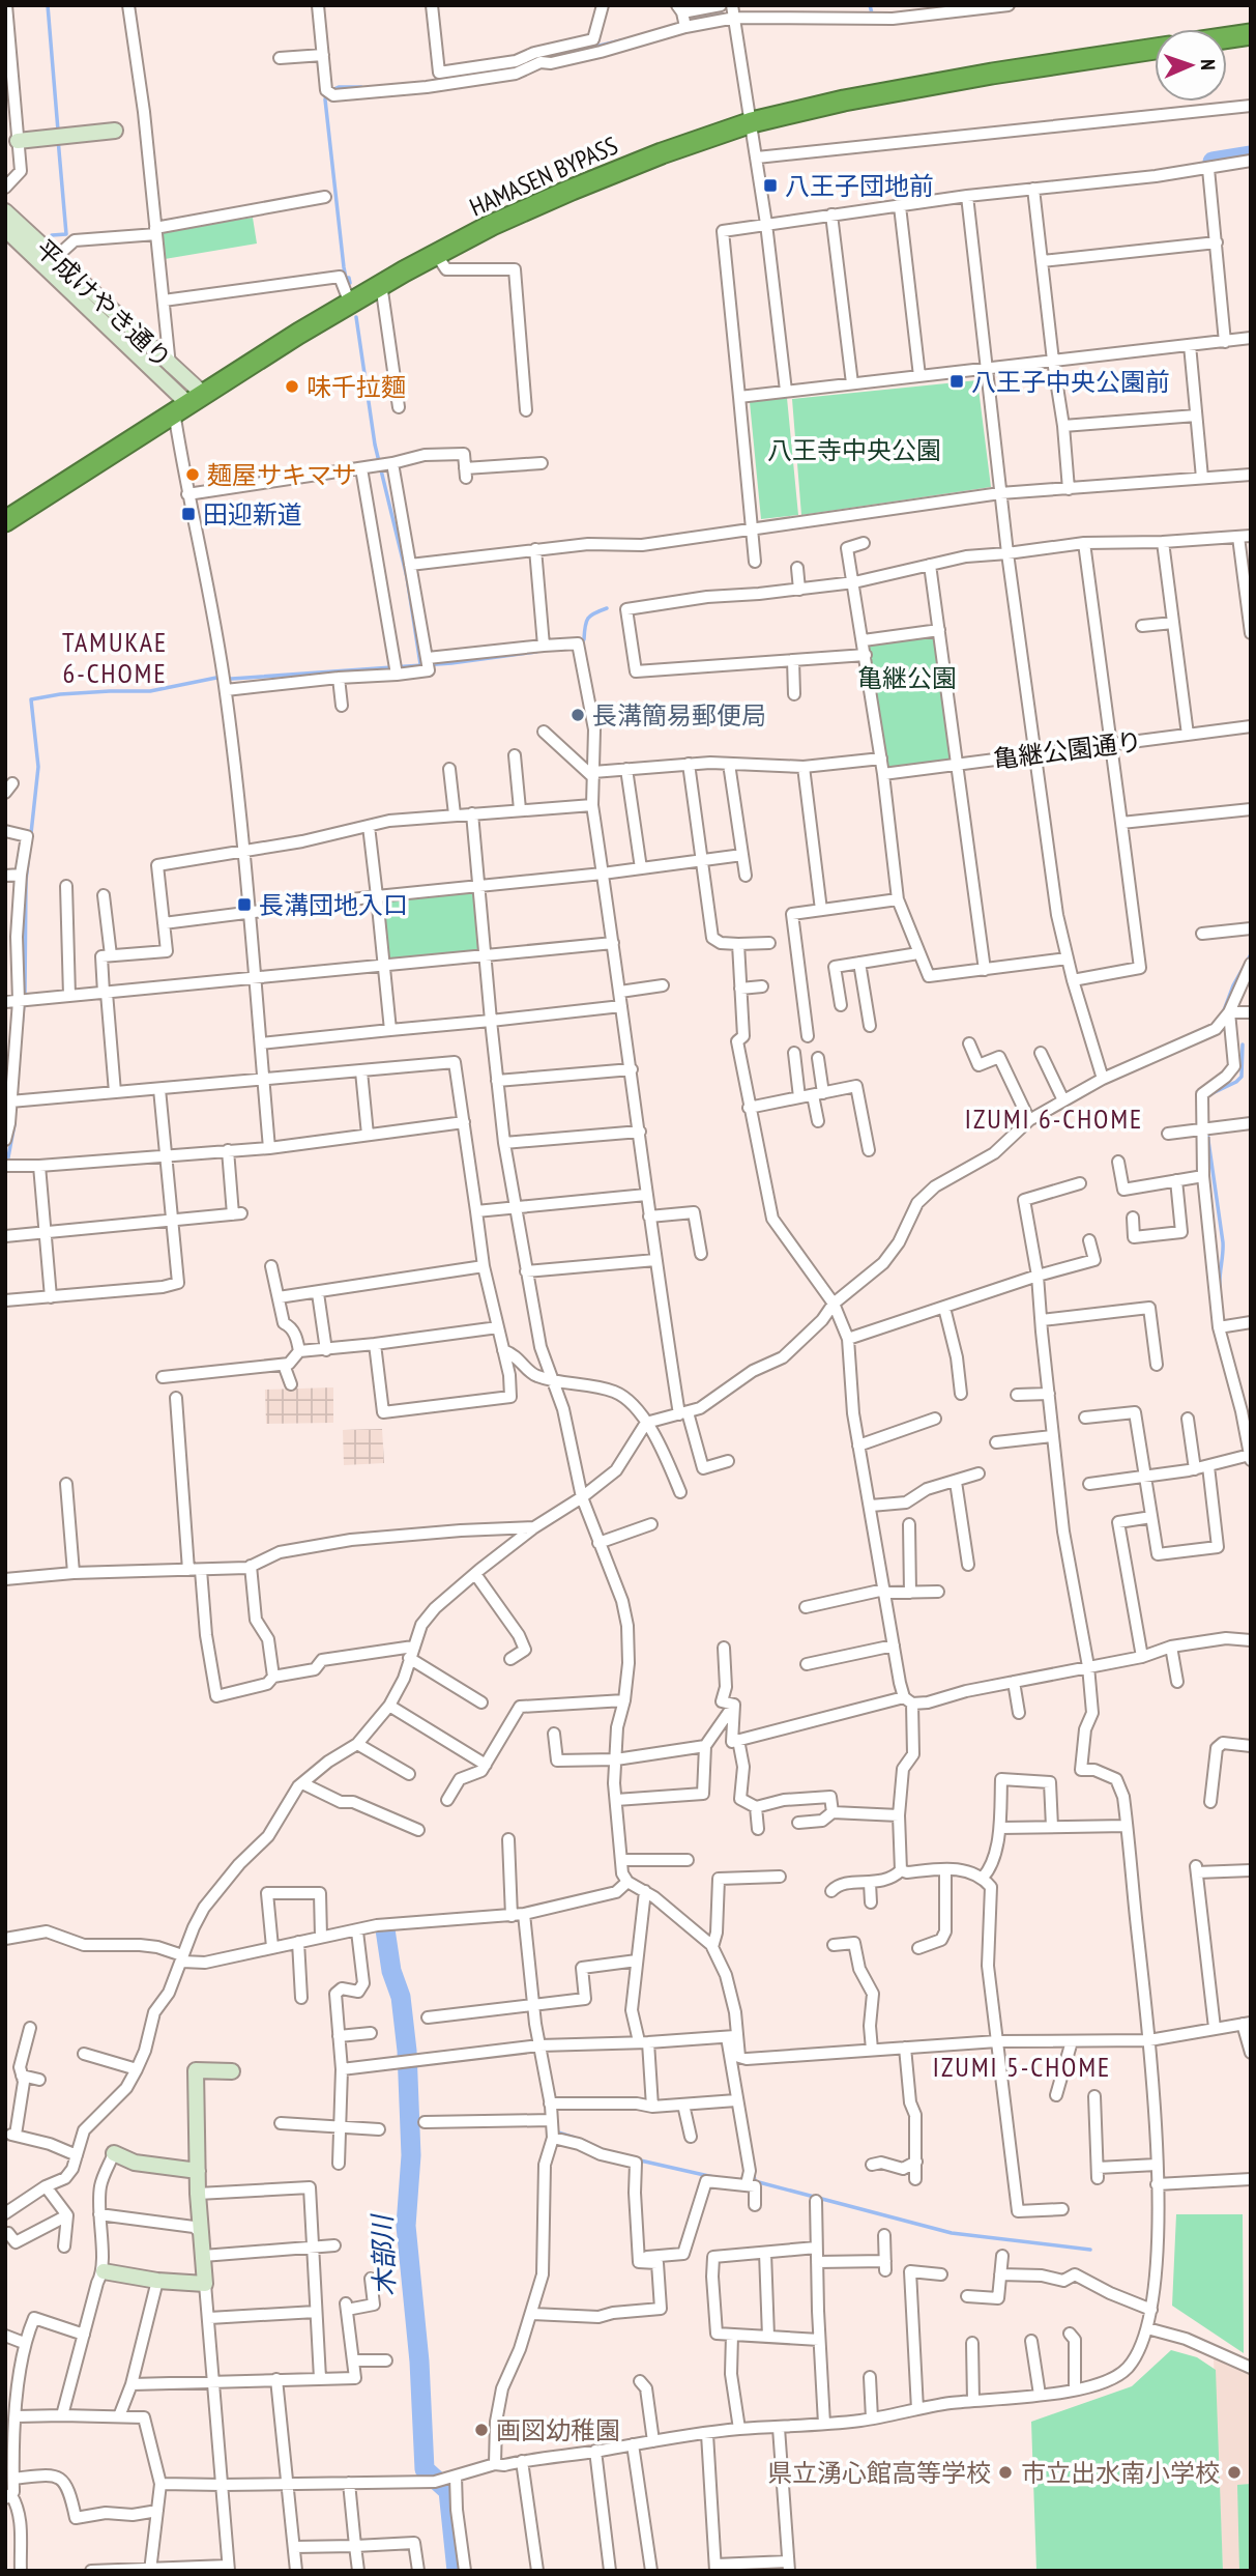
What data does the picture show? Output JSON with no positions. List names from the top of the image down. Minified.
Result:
{"streets":{"highway":["HAMASEN BYPASS"],"street":["平成けやき通り","亀継公園通り"]},"crossings":[["HAMASEN BYPASS","平成けやき通り"]],"districts":["TAMUKAE 6-CHOME","IZUMI 6-CHOME","IZUMI 5-CHOME"],"water":["木部川"],"parks":["八王寺中央公園","亀継公園"],"places":{"transit":["八王子団地前","八王子中央公園前","田迎新道","長溝団地入口"],"other":["味千拉麵","麺屋サキマサ","長溝簡易郵便局","画図幼稚園","県立湧心館高等学校","市立出水南小学校"]},"north":"right"}
